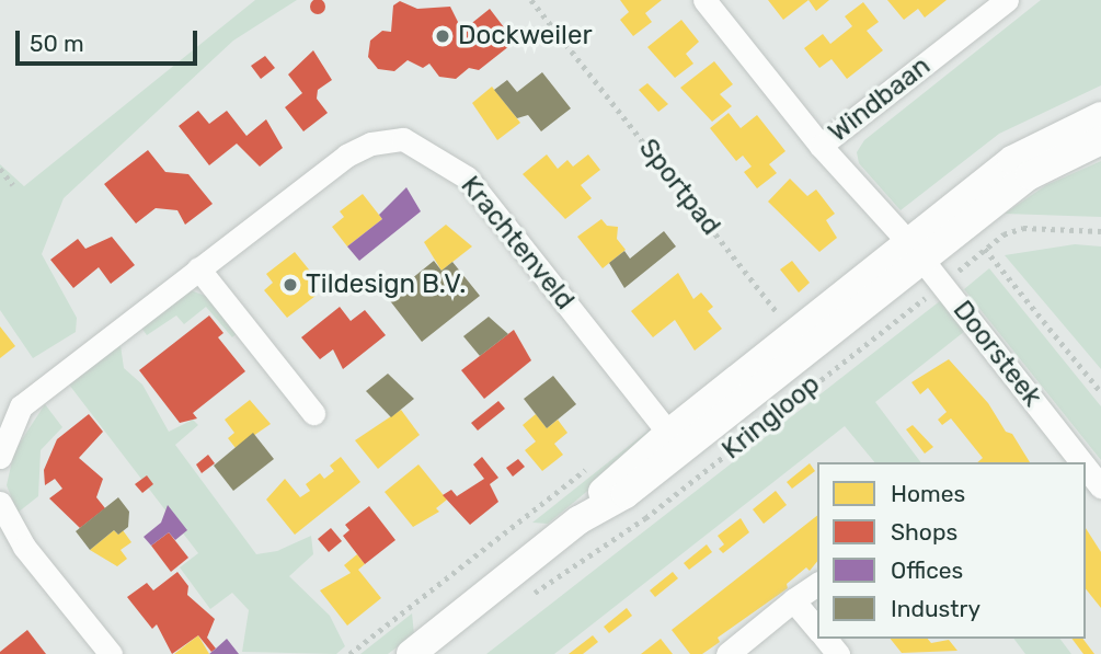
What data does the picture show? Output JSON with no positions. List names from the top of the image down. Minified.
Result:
{"streets":{"street":["Windbaan","Krachtenveld","Doorsteek","Kringloop"],"path":["Sportpad"]},"crossings":[["Windbaan","Doorsteek"],["Windbaan","Kringloop"],["Sportpad","Kringloop"],["Krachtenveld","Kringloop"],["Doorsteek","Kringloop"]],"places":["Dockweiler","Tildesign B.V."],"legend":["Homes","Shops","Offices","Industry"],"scale_bar":"50 m"}
